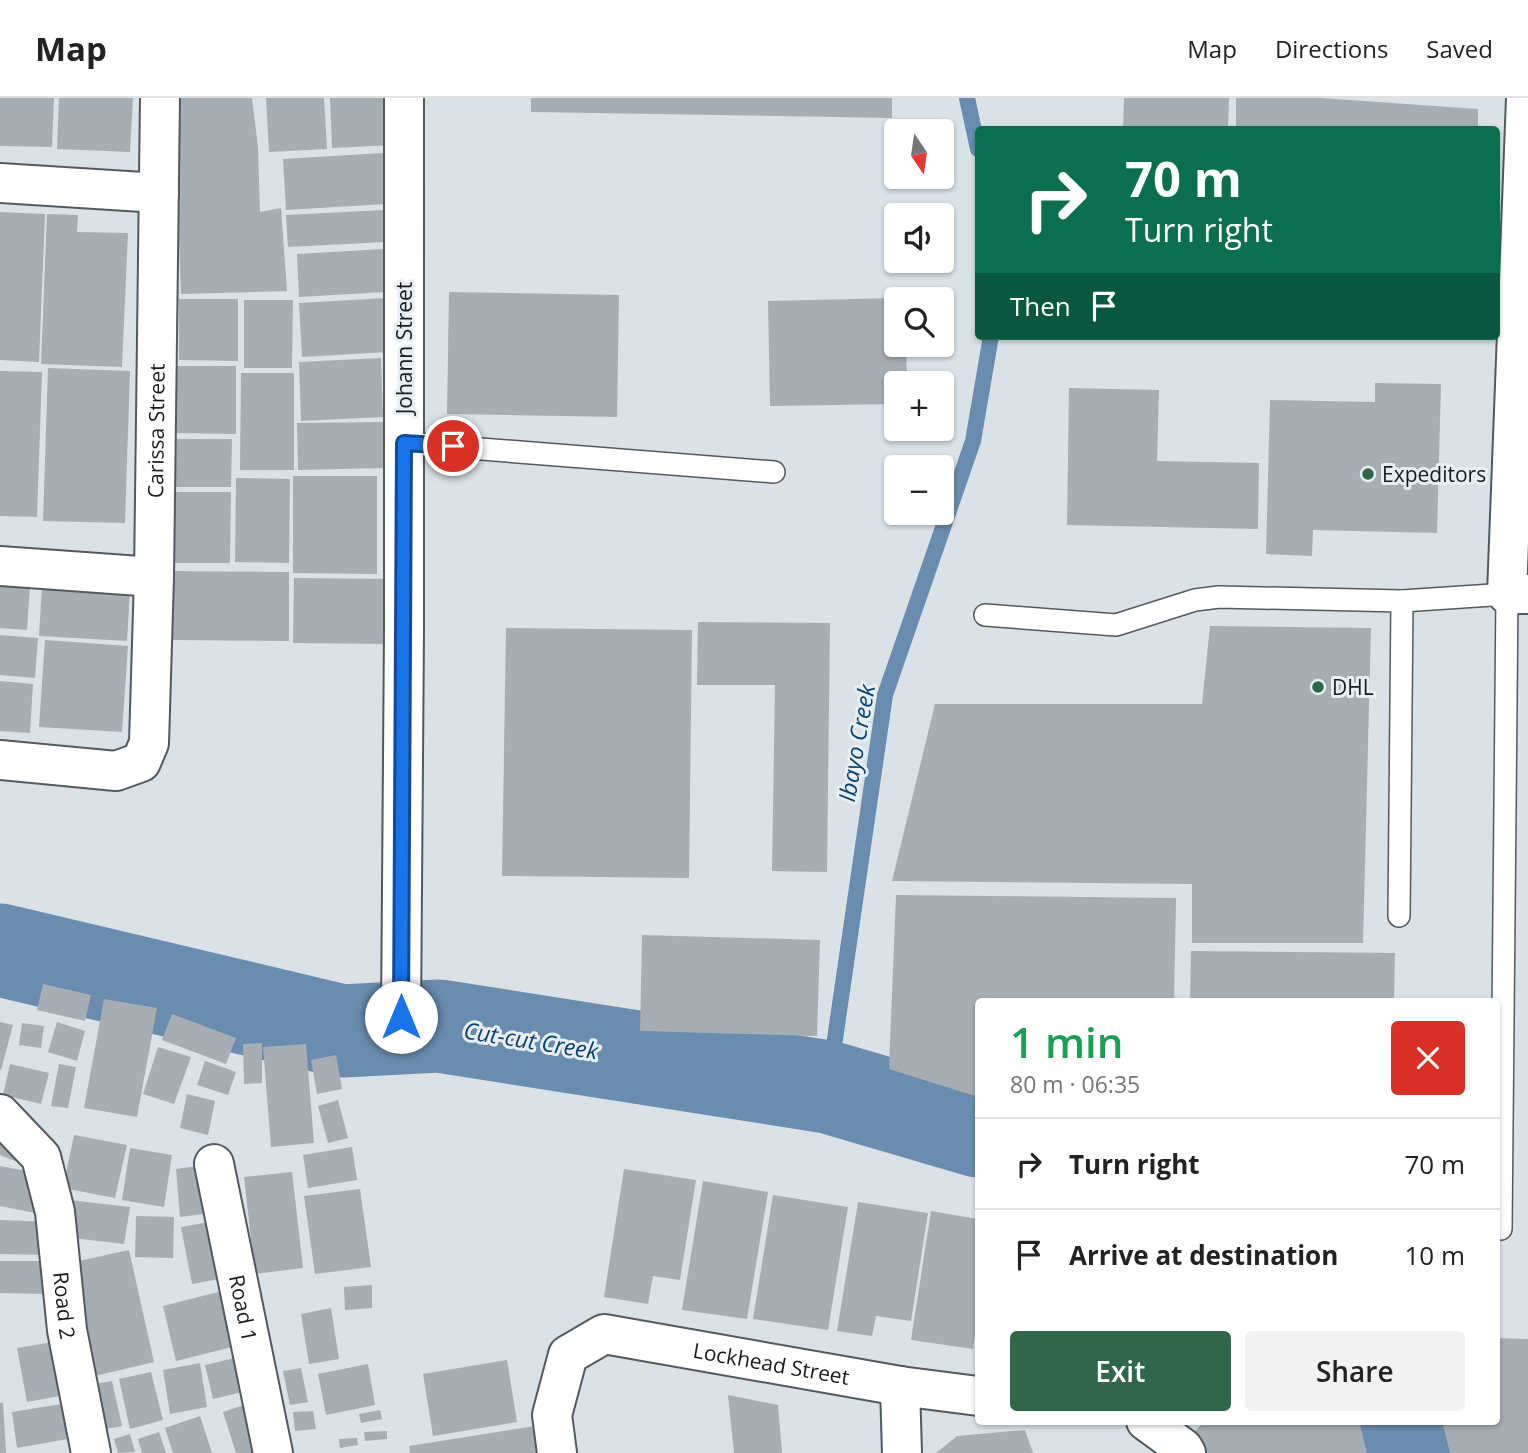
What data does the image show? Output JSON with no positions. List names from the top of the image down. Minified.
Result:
{"streets":{"street":["Johann Street","Carissa Street","Road 2","Road 1","Lockhead Street"]},"water":["Ibayo Creek","Cut-cut Creek"],"places":["Expeditors","DHL"],"north":"bottom","page":{"header":"Map","nav":["Map","Directions","Saved"],"map_buttons":["+","−"],"turn":["70 m","Turn right"],"then":"Then","heading":["1 min","80 m · 06:35"],"list":[{"name":"Turn right","value":"70 m"},{"name":"Arrive at destination","value":"10 m"}],"buttons":["Exit","Share"]}}
